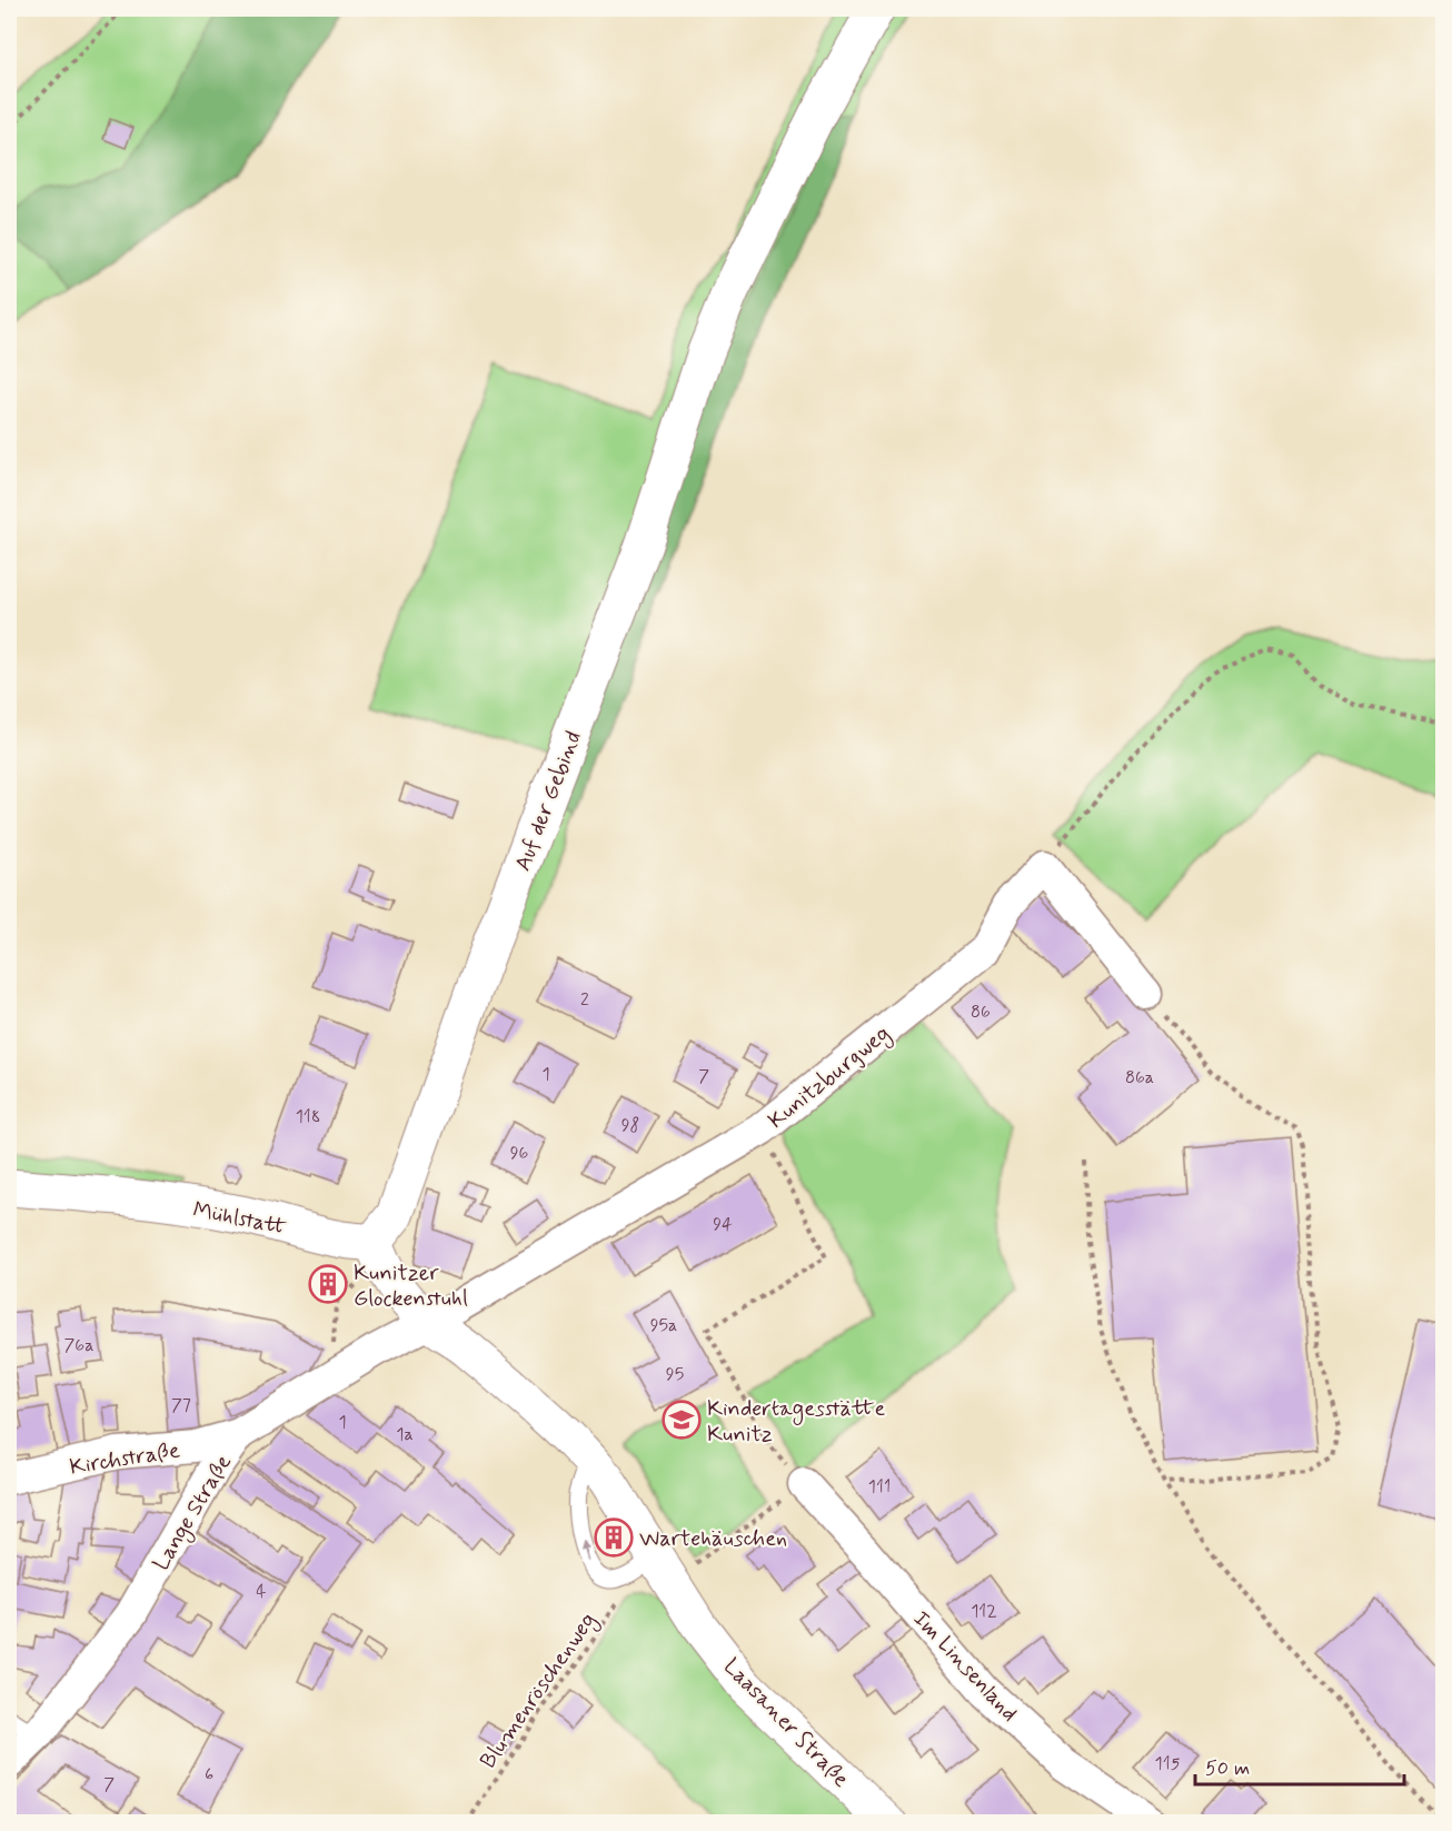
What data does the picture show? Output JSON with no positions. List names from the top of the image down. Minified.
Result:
{"streets":{"street":["Auf der Gebind","Kunitzburgweg","Mühlstatt","Kirchstraße","Lange Straße","Im Linsenland","Laasaner Straße"],"path":["Blumenröschenweg"]},"crossings":[["Auf der Gebind","Mühlstatt"],["Kunitzburgweg","Lange Straße"],["Kunitzburgweg","Laasaner Straße"],["Kirchstraße","Lange Straße"],["Lange Straße","Laasaner Straße"]],"places":{"building":["Kunitzer Glockenstuhl","Wartehäuschen"],"school or university":["Kindertagesstätte Kunitz"]},"house_numbers":["2","86","1","7","86a","118","98","96","94","95a","76a","95","77","1","1a","111","4","112","115","6","7"],"scale_bar":"50 m"}
